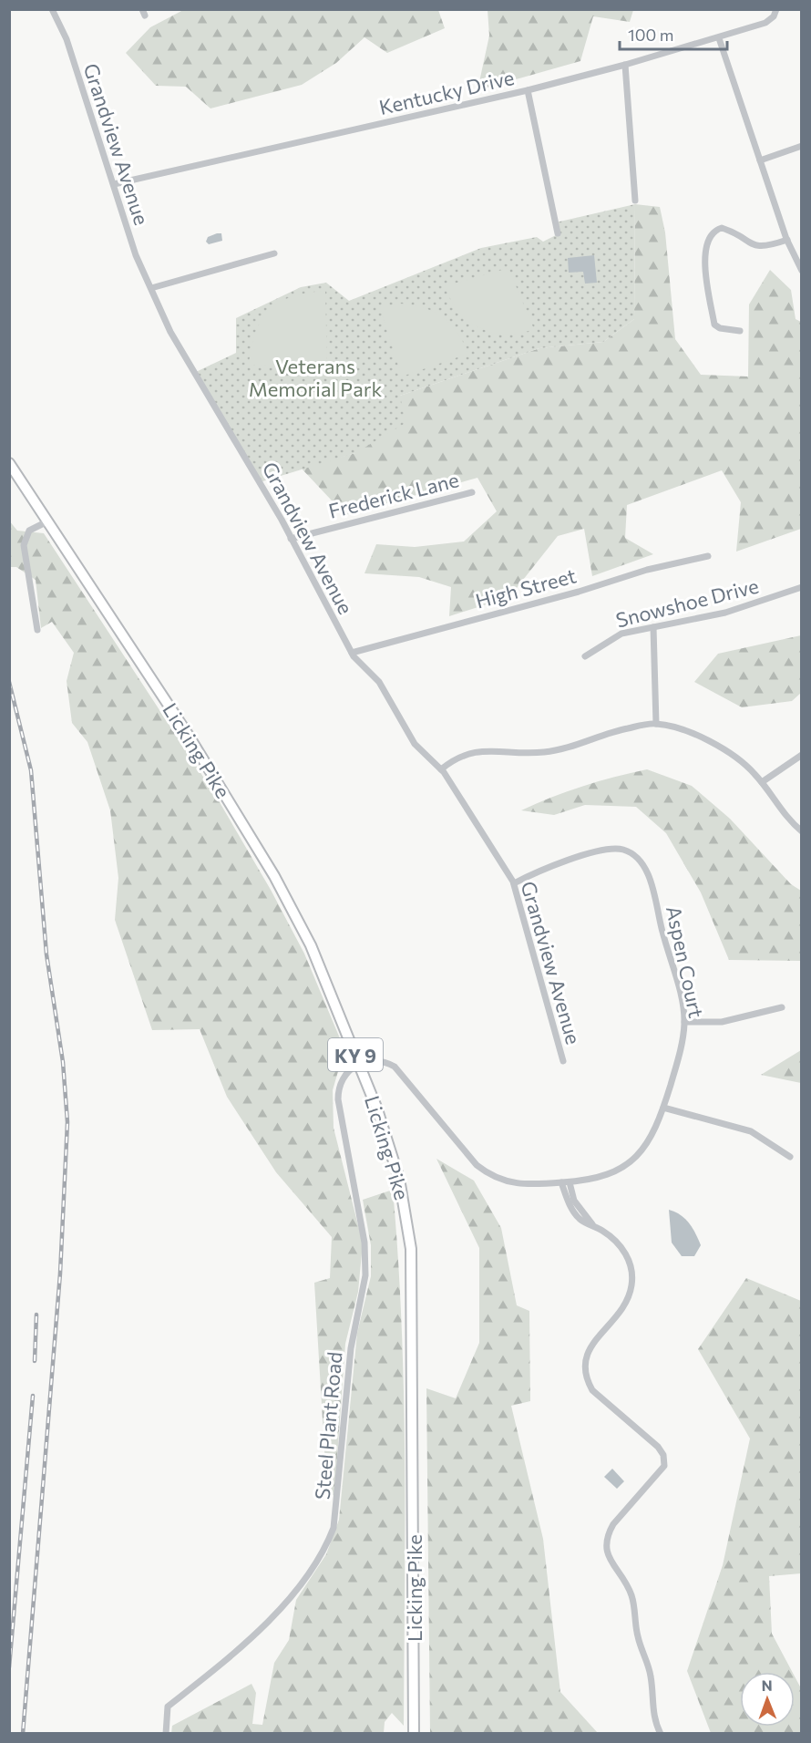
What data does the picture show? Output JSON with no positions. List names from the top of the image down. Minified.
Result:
{"streets":{"main road":["Licking Pike","KY 9"],"street":["Kentucky Drive","Grandview Avenue","Frederick Lane","High Street","Snowshoe Drive","Aspen Court","Steel Plant Road"]},"crossings":[["Kentucky Drive","Grandview Avenue"],["Grandview Avenue","Frederick Lane"],["Grandview Avenue","High Street"],["Grandview Avenue","Aspen Court"],["Licking Pike","Aspen Court"],["Licking Pike","Steel Plant Road"],["Aspen Court","Steel Plant Road"]],"parks":["Veterans Memorial Park"],"scale_bar":"100 m","north":"top"}
